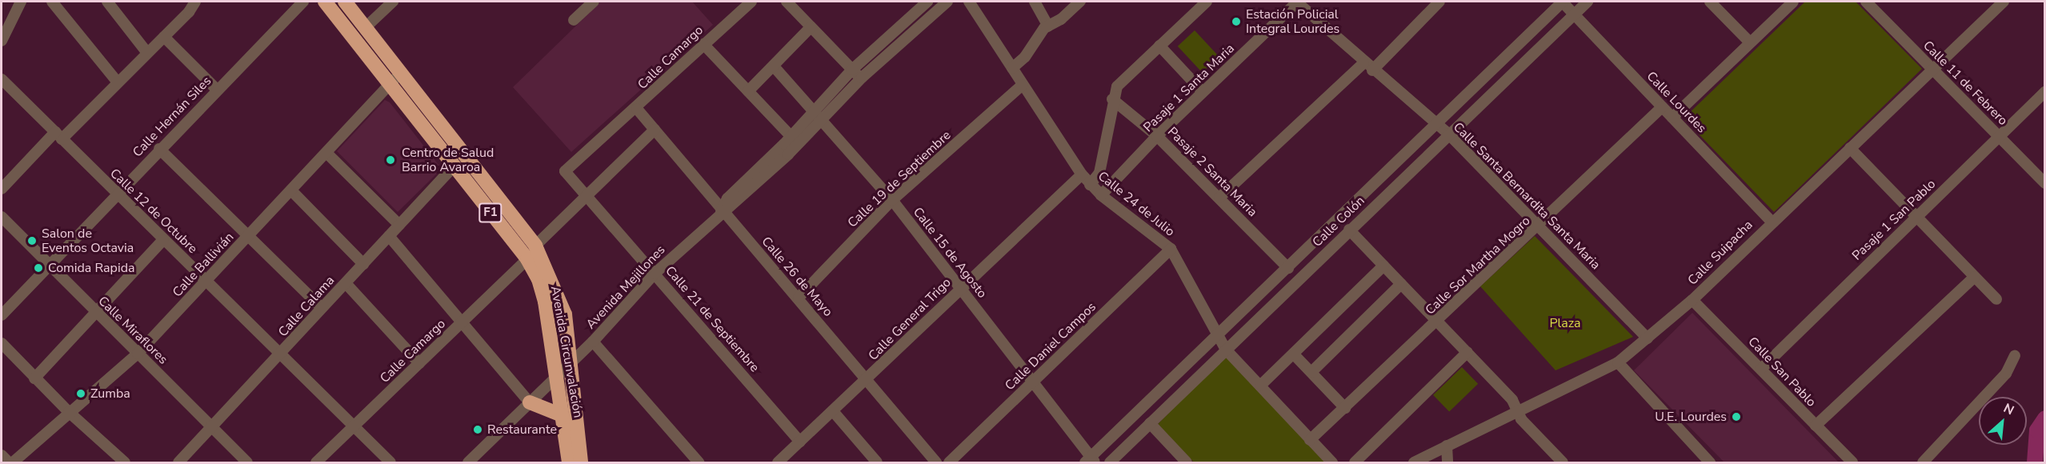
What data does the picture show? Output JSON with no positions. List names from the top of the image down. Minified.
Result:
{"streets":{"highway":["F1","Avenida Circunvalación"],"street":["Calle Camargo","Calle 11 de Febrero","Pasaje 1 Santa Maria","Calle Lourdes","Calle Hernán Siles","Pasaje 2 Santa Maria","Calle 19 de Septiembre","Calle Santa Bernardita Santa Maria","Calle 24 de Julio","Calle 12 de Octubre","Pasaje 1 San Pablo","Calle Colón","Calle 15 de Agosto","Calle Suipacha","Calle Ballivián","Calle Sor Martha Mogro","Calle 26 de Mayo","Avenida Mejillones","Calle Calama","Calle 21 de Septiembre","Calle General Trigo","Calle Miraflores","Calle Daniel Campos","Calle San Pablo"]},"crossings":[["Calle Camargo","Calle 12 de Octubre"],["Calle Camargo","Calle 26 de Mayo"],["Calle Camargo","Calle 21 de Septiembre"],["Calle Camargo","Avenida Circunvalación"],["Calle 11 de Febrero","Pasaje 1 San Pablo"],["Calle 11 de Febrero","Calle Suipacha"],["Pasaje 1 Santa Maria","Pasaje 2 Santa Maria"],["Pasaje 1 Santa Maria","Calle Santa Bernardita Santa Maria"],["Pasaje 1 Santa Maria","Calle 24 de Julio"],["Calle Lourdes","Calle Colón"],["Calle Lourdes","Calle Suipacha"],["Calle Lourdes","Calle Sor Martha Mogro"],["Calle Hernán Siles","Calle 12 de Octubre"],["Calle Hernán Siles","Calle Miraflores"],["Pasaje 2 Santa Maria","Calle Colón"],["Calle 19 de Septiembre","Calle 24 de Julio"],["Calle 19 de Septiembre","Calle 15 de Agosto"],["Calle 19 de Septiembre","Calle 26 de Mayo"],["Calle Santa Bernardita Santa Maria","Calle Colón"],["Calle Santa Bernardita Santa Maria","Calle Suipacha"],["Calle Santa Bernardita Santa Maria","Calle Sor Martha Mogro"],["Calle 24 de Julio","Calle Colón"],["Calle 24 de Julio","Calle Sor Martha Mogro"],["Calle 24 de Julio","Calle General Trigo"],["Calle 24 de Julio","Calle Daniel Campos"],["Calle 12 de Octubre","Calle Ballivián"],["Calle 12 de Octubre","Calle Calama"],["Pasaje 1 San Pablo","Calle San Pablo"],["Calle Colón","Calle 15 de Agosto"],["Calle 15 de Agosto","Avenida Mejillones"],["Calle 15 de Agosto","Calle General Trigo"],["Calle 15 de Agosto","Calle Daniel Campos"],["Calle Suipacha","Calle San Pablo"],["Calle Ballivián","Calle Miraflores"],["Calle Ballivián","Avenida Circunvalación"],["Calle 26 de Mayo","Avenida Mejillones"],["Calle 26 de Mayo","Calle General Trigo"],["Avenida Mejillones","Calle 21 de Septiembre"],["Avenida Mejillones","Avenida Circunvalación"],["Calle Calama","Calle Miraflores"],["Calle Calama","Avenida Circunvalación"],["Calle 21 de Septiembre","Calle General Trigo"]],"parks":["Plaza"],"places":["Estación Policial Integral Lourdes","Centro de Salud Barrio Avaroa","Salon de Eventos Octavia","Comida Rapida","Zumba","U.E. Lourdes","Restaurante"],"north":"top right"}
